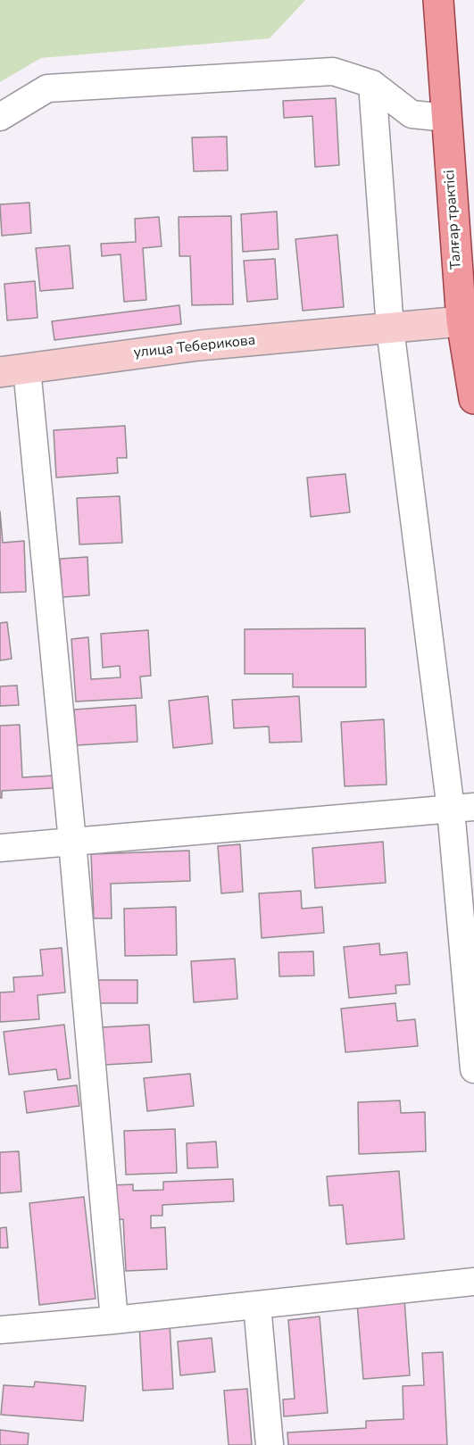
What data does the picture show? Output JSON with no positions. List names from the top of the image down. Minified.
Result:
{"streets":{"main road":["Талғар трактісі"],"street":["улица Теберикова"]},"crossings":[["Талғар трактісі","улица Теберикова"]]}
